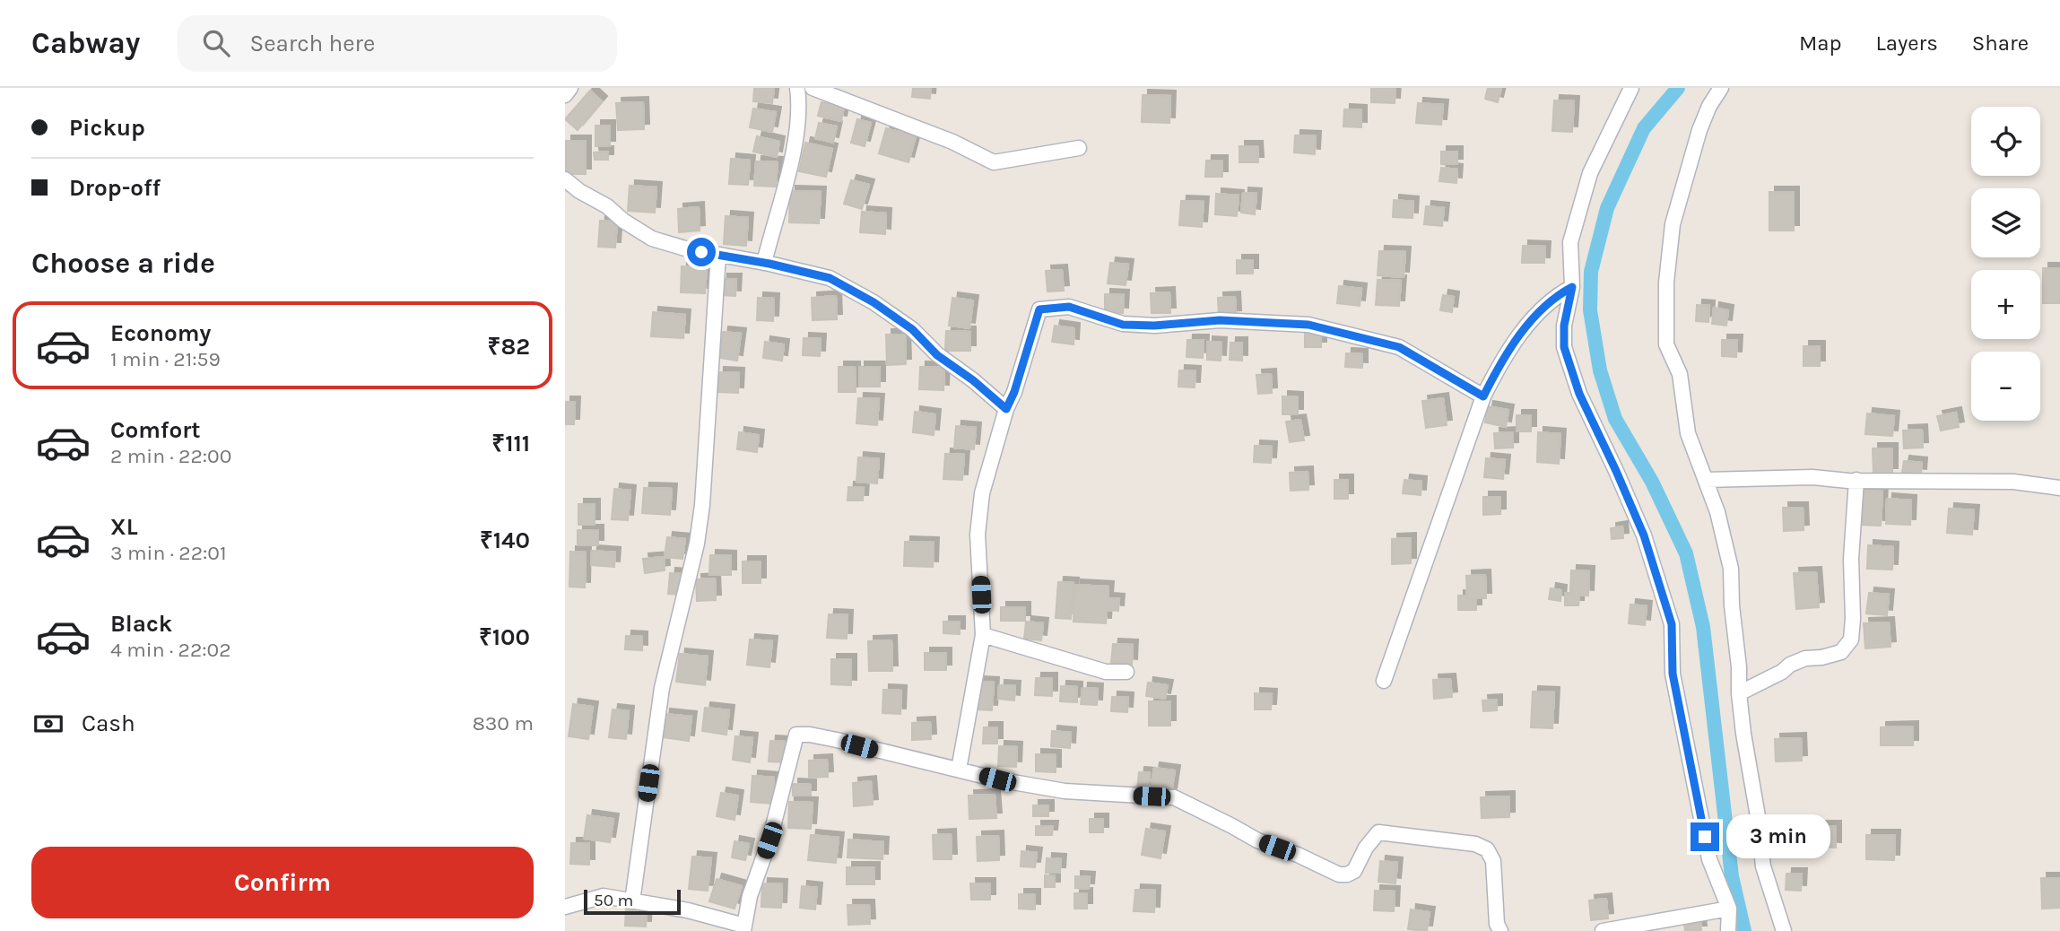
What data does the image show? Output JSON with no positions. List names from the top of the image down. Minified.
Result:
{"scale_bar":"50 m","page":{"header":"Cabway","search":"Search here","nav":["Map","Layers","Share"],"banner":["Pickup","Drop-off"],"map_buttons":["+","−"],"heading":"Choose a ride","list":[{"name":"Economy","note":"1 min · 21:59","value":"₹82"},{"name":"Comfort","note":"2 min · 22:00","value":"₹111"},{"name":"XL","note":"3 min · 22:01","value":"₹140"},{"name":"Black","note":"4 min · 22:02","value":"₹100"}],"pay":["Cash","830 m"],"bubble":"3 min","buttons":"Confirm","scale":"50 m"}}
